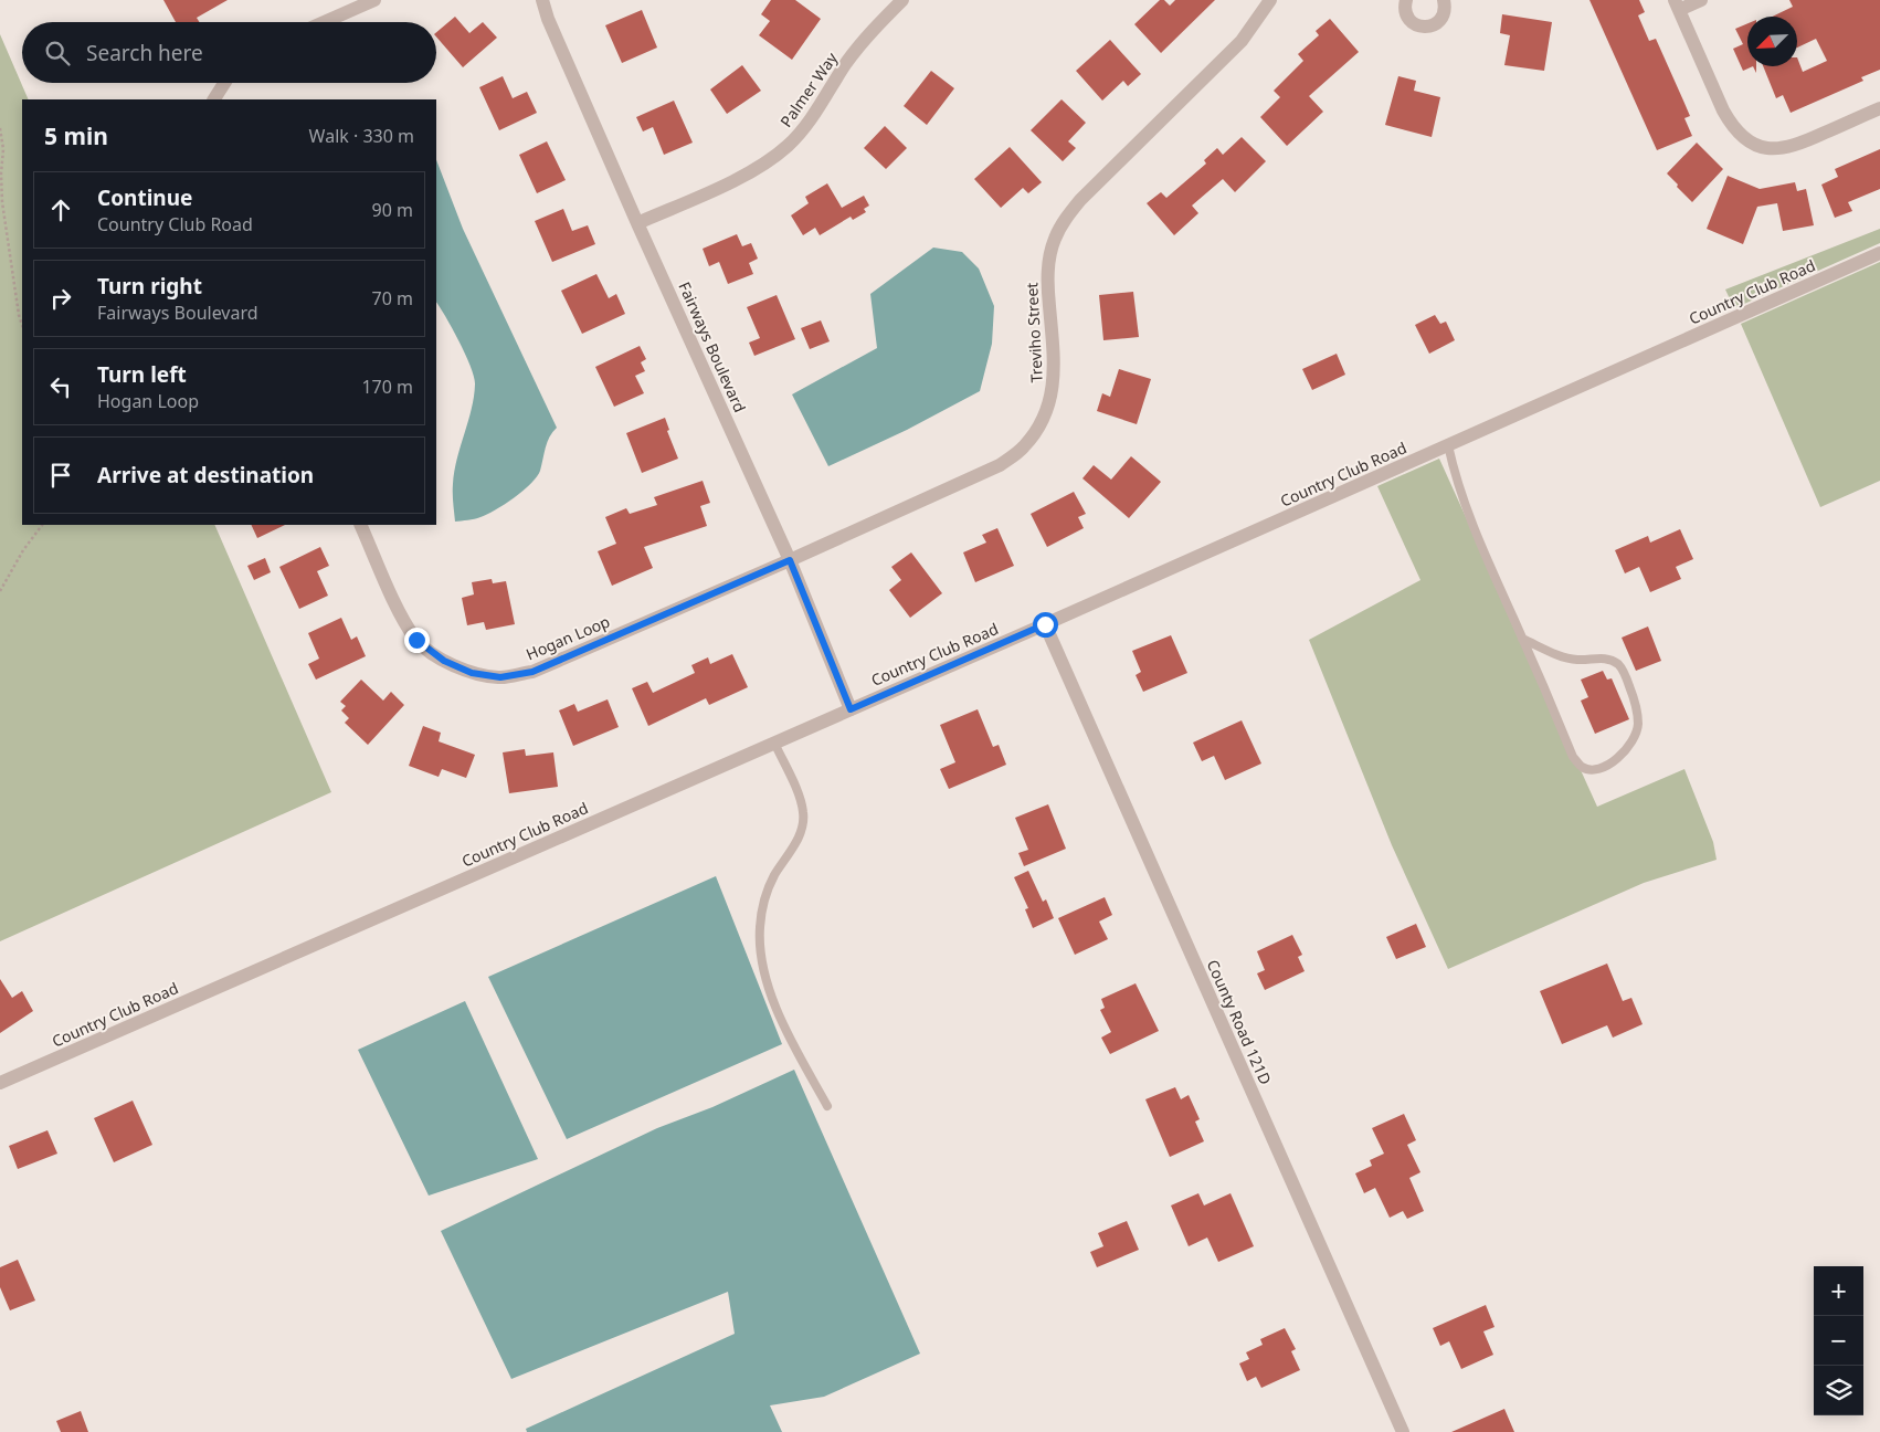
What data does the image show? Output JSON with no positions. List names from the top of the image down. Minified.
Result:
{"streets":{"street":["Palmer Way","Country Club Road","Treviho Street","Fairways Boulevard","Hogan Loop","County Road 121D"]},"crossings":[["Palmer Way","Fairways Boulevard"],["Country Club Road","Fairways Boulevard"],["Country Club Road","County Road 121D"],["Treviho Street","Fairways Boulevard"],["Treviho Street","Hogan Loop"],["Fairways Boulevard","Hogan Loop"]],"north":"bottom left","page":{"search":"Search here","heading":["5 min","Walk · 330 m"],"list":[["Continue","Country Club Road","90 m"],["Turn right","Fairways Boulevard","70 m"],["Turn left","Hogan Loop","170 m"],"Arrive at destination"],"map_buttons":["+","−"]}}
